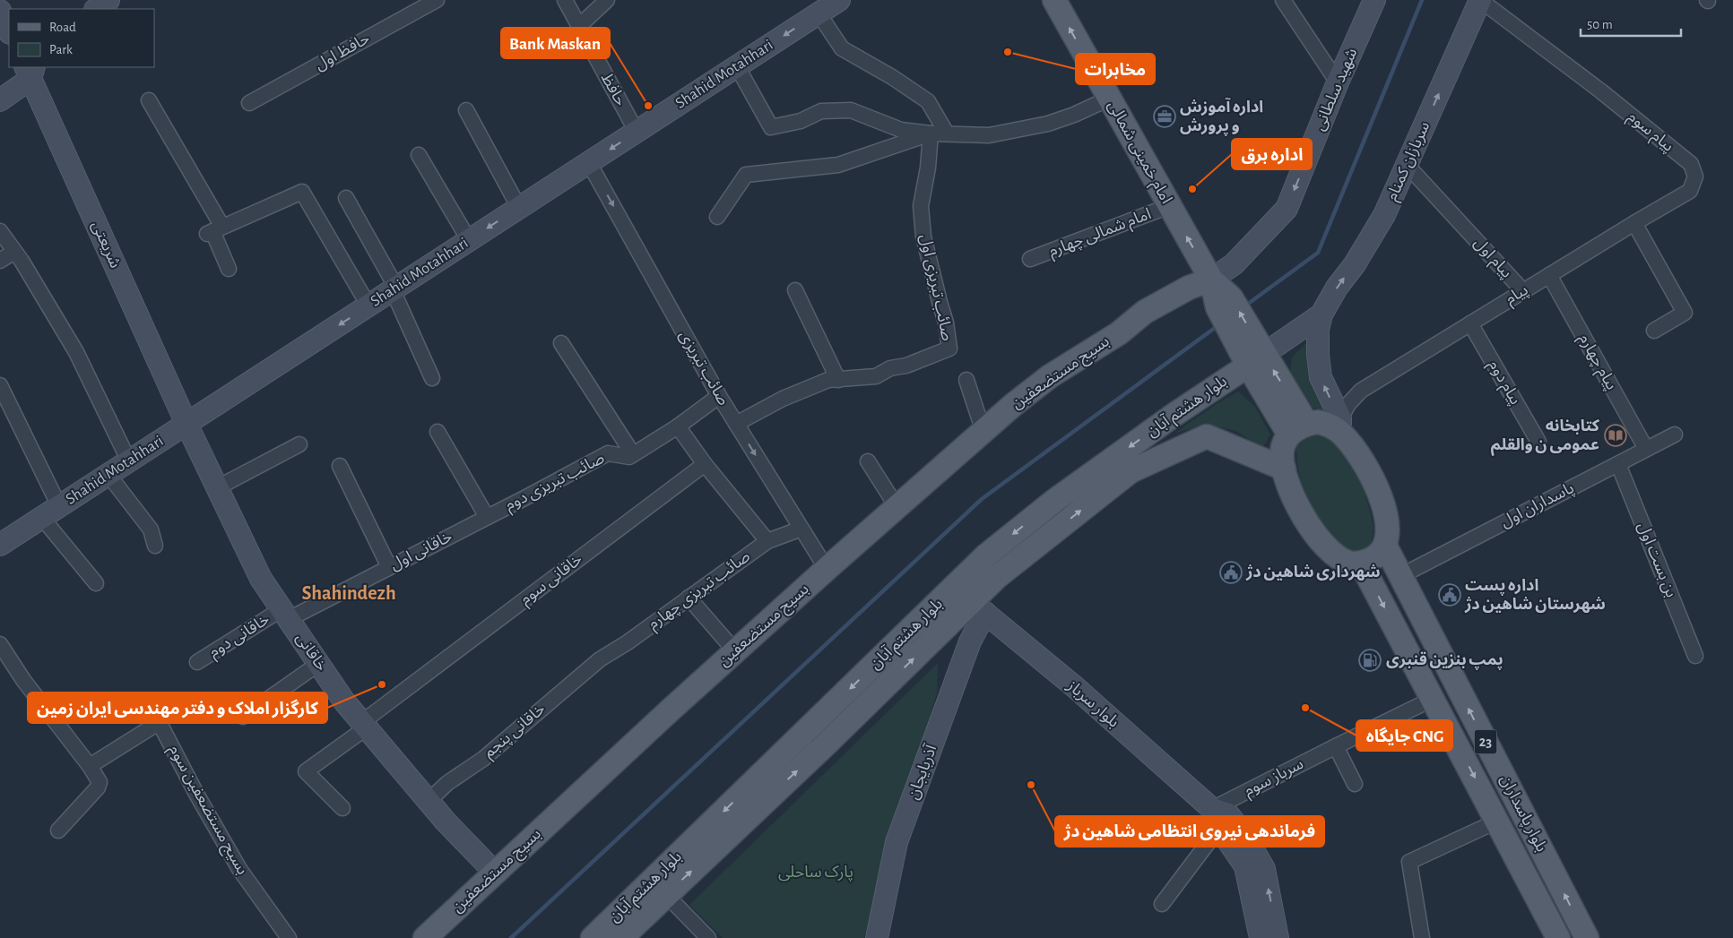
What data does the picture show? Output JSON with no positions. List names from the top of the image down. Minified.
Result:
{"streets":{"main road":["امام خمینی شمالی","بسیج مستضعفین","بلوار هشتم آبان","23","بلوار پاسداران"],"street":["حافظ اول","Shahid Motahhari","حافظ","شهید سلطانی","پیام سوم","سربازان کمنام","امام شمالی چهارم","شریعتی","پیام اول","صائب تبریزی اول","پیام","پیام چهارم","صائب تبریزی","پیام دوم","صائب تبریزی دوم","پاسداران اول","خاقانی اول","بن بست اول","خاقانی سوم","صائب تبریزی چهارم","خاقانی دوم","خاقانی","بلوار سرباز","خاقانی پنجم","آذربایجان","سرباز سوم","بسیج مستضعفین سوم"]},"crossings":[["Shahid Motahhari","حافظ"],["Shahid Motahhari","شریعتی"],["Shahid Motahhari","صائب تبریزی"],["Shahid Motahhari","خاقانی"],["شهید سلطانی","امام خمینی شمالی"],["شهید سلطانی","بسیج مستضعفین"],["پیام سوم","سربازان کمنام"],["پیام سوم","پیام"],["امام خمینی شمالی","سربازان کمنام"],["امام خمینی شمالی","امام شمالی چهارم"],["امام خمینی شمالی","بسیج مستضعفین"],["امام خمینی شمالی","بلوار هشتم آبان"],["سربازان کمنام","پیام اول"],["سربازان کمنام","پیام"],["سربازان کمنام","بلوار هشتم آبان"],["سربازان کمنام","23"],["شریعتی","خاقانی"],["پیام اول","پیام"],["صائب تبریزی اول","صائب تبریزی"],["پیام","پیام چهارم"],["پیام","پیام دوم"],["پیام","23"],["پیام چهارم","پاسداران اول"],["صائب تبریزی","بسیج مستضعفین"],["صائب تبریزی","صائب تبریزی چهارم"],["بسیج مستضعفین","خاقانی"],["بلوار هشتم آبان","بلوار سرباز"],["بلوار هشتم آبان","آذربایجان"],["صائب تبریزی دوم","خاقانی اول"],["پاسداران اول","بن بست اول"],["پاسداران اول","بلوار پاسداران"],["خاقانی اول","خاقانی دوم"],["خاقانی اول","خاقانی"],["خاقانی سوم","خاقانی"],["صائب تبریزی چهارم","خاقانی پنجم"],["خاقانی دوم","خاقانی"],["خاقانی","خاقانی پنجم"],["بلوار سرباز","آذربایجان"],["بلوار سرباز","سرباز سوم"],["23","بلوار پاسداران"],["سرباز سوم","بلوار پاسداران"]],"one_way":["شهید سلطانی","امام خمینی شمالی","سربازان کمنام"],"districts":["Shahindezh"],"parks":["پارک ساحلی"],"places":{"other":["مخابرات","Bank Maskan","اداره برق","کارگزار املاک و دفتر مهندسی ایران زمین","جایگاه CNG","فرماندهی نیروی انتظامی شاهین دژ"],"office":["اداره آموزش و پرورش"],"library":["کتابخانه عمومی ن والقلم"],"public building":["شهرداری شاهین دژ","اداره پست شهرستان شاهین دژ"],"fuel station":["پمپ بنزین قنبری"]},"legend":["Road","Park"],"scale_bar":"50 m"}
